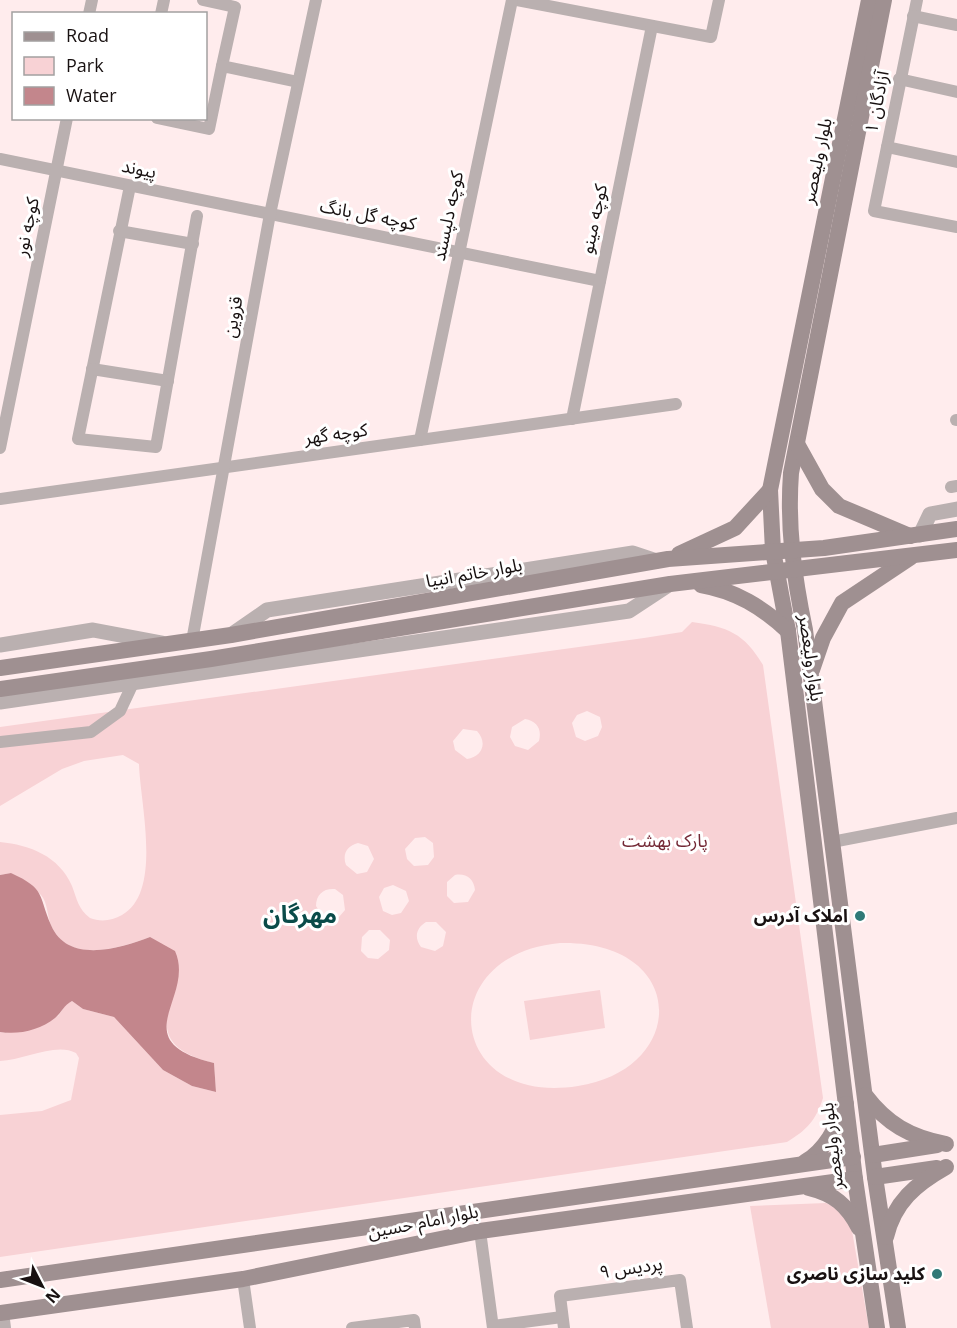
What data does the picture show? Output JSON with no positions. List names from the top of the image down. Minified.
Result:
{"streets":{"main road":["بلوار ولیعصر","بلوار خاتم انبیا","بلوار امام حسین"],"street":["آزادگان ۱","پیوند","کوچه گل بانگ","کوچه دلپسند","کوچه مینو","کوچه نور","قزوین","کوچه گهر","پردیس ۹"]},"crossings":[["بلوار ولیعصر","بلوار خاتم انبیا"],["بلوار ولیعصر","بلوار امام حسین"],["پیوند","کوچه گل بانگ"],["پیوند","کوچه نور"],["پیوند","قزوین"],["کوچه گل بانگ","کوچه دلپسند"],["کوچه گل بانگ","کوچه مینو"],["کوچه گل بانگ","قزوین"],["کوچه دلپسند","کوچه گهر"],["کوچه مینو","کوچه گهر"],["قزوین","کوچه گهر"],["قزوین","بلوار خاتم انبیا"]],"districts":["مهرگان"],"parks":["پارک بهشت"],"places":["املاک آدرس","کلید سازی ناصری"],"legend":["Road","Park","Water"],"north":"bottom right"}
